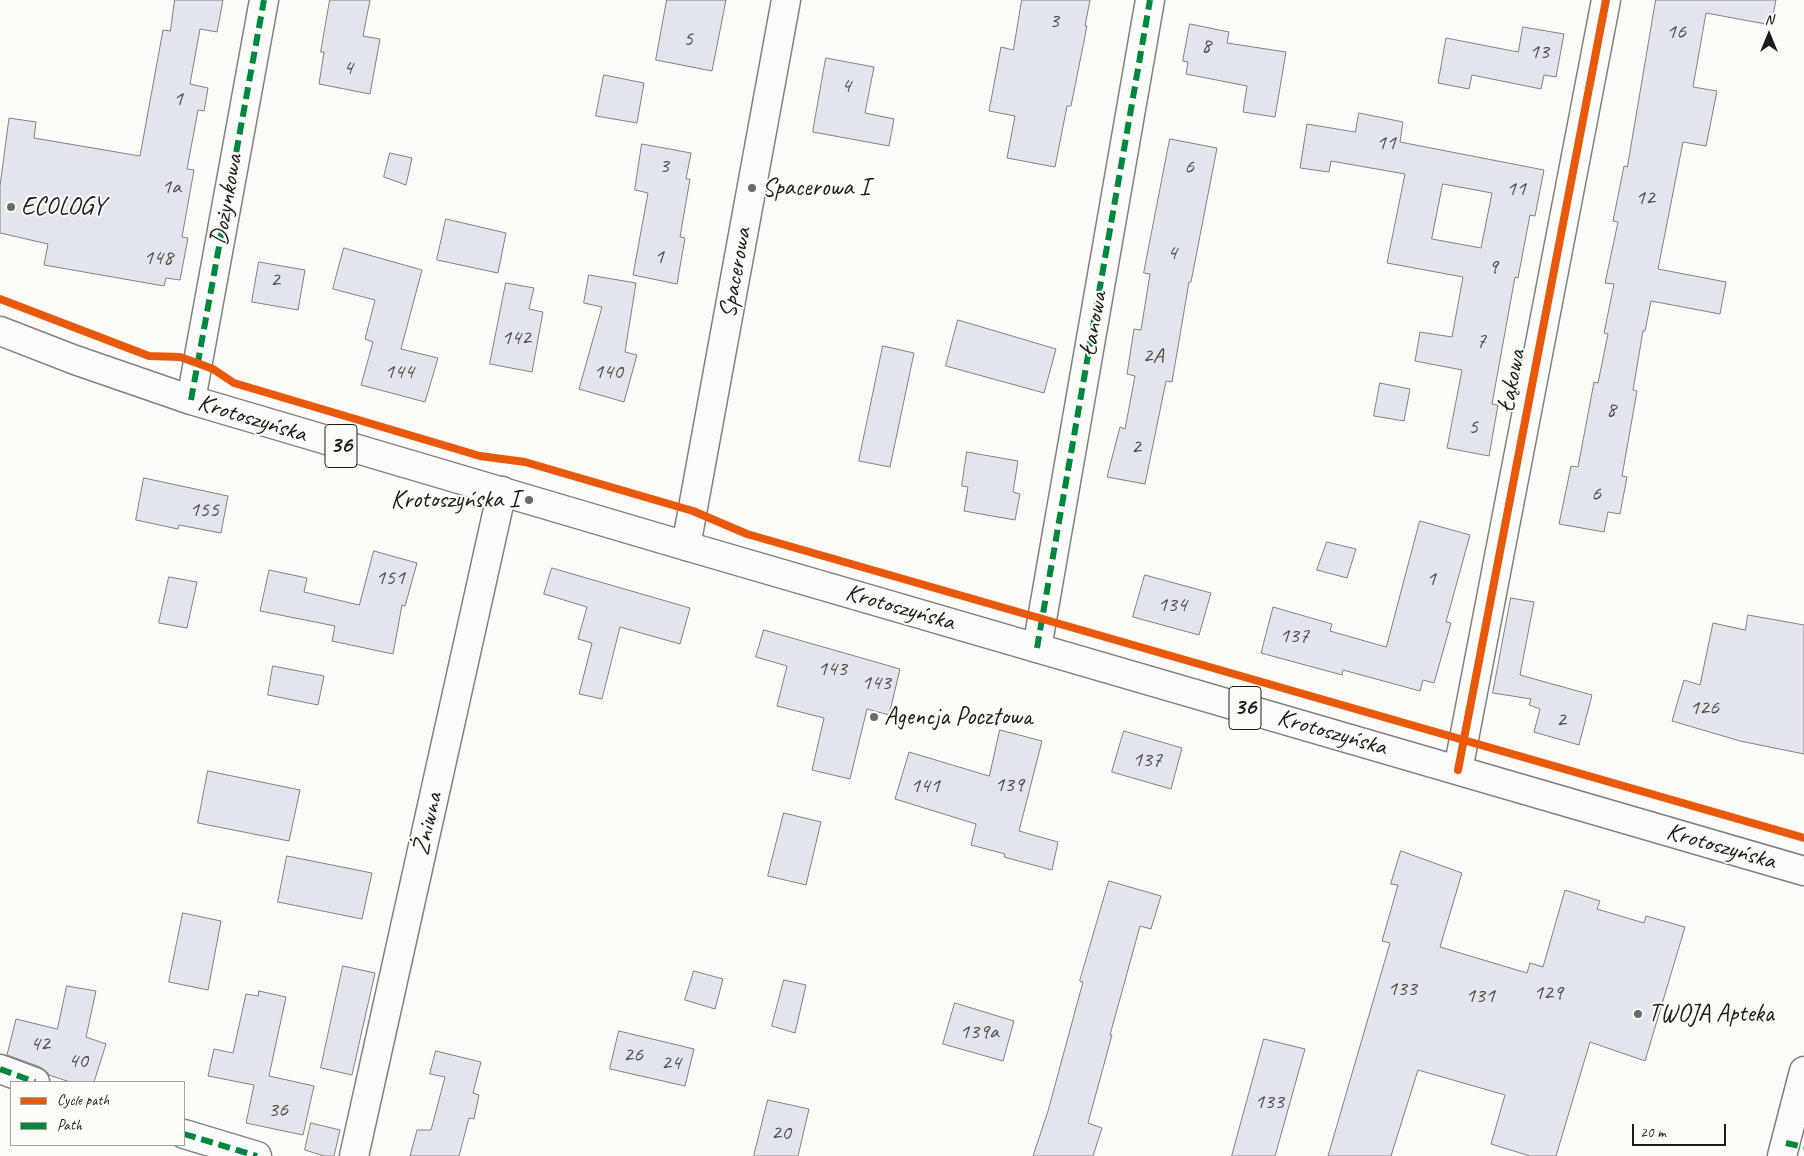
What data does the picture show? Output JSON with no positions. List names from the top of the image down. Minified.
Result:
{"streets":{"street":["Dożynkowa","Spacerowa","Łanowa","Łąkowa","Krotoszyńska","36","Żniwna"]},"crossings":[["Dożynkowa","Krotoszyńska"],["Spacerowa","Krotoszyńska"],["Łanowa","Krotoszyńska"],["Łąkowa","Krotoszyńska"],["Krotoszyńska","Żniwna"]],"places":["Spacerowa I","ECOLOGY","Krotoszyńska I","Agencja Pocztowa","TWOJA Apteka"],"house_numbers":["3","16","5","8","13","4","4","1","11","3","6","1a","11","12","4","1","148","9","2","142","7","2A","144","140","8","5","2","6","155","151","1","134","137","143","143","126","2","137","139","141","133","129","131","139a","42","26","40","24","133","36","20"],"legend":["Cycle path","Path"],"scale_bar":"20 m","north":"top"}
